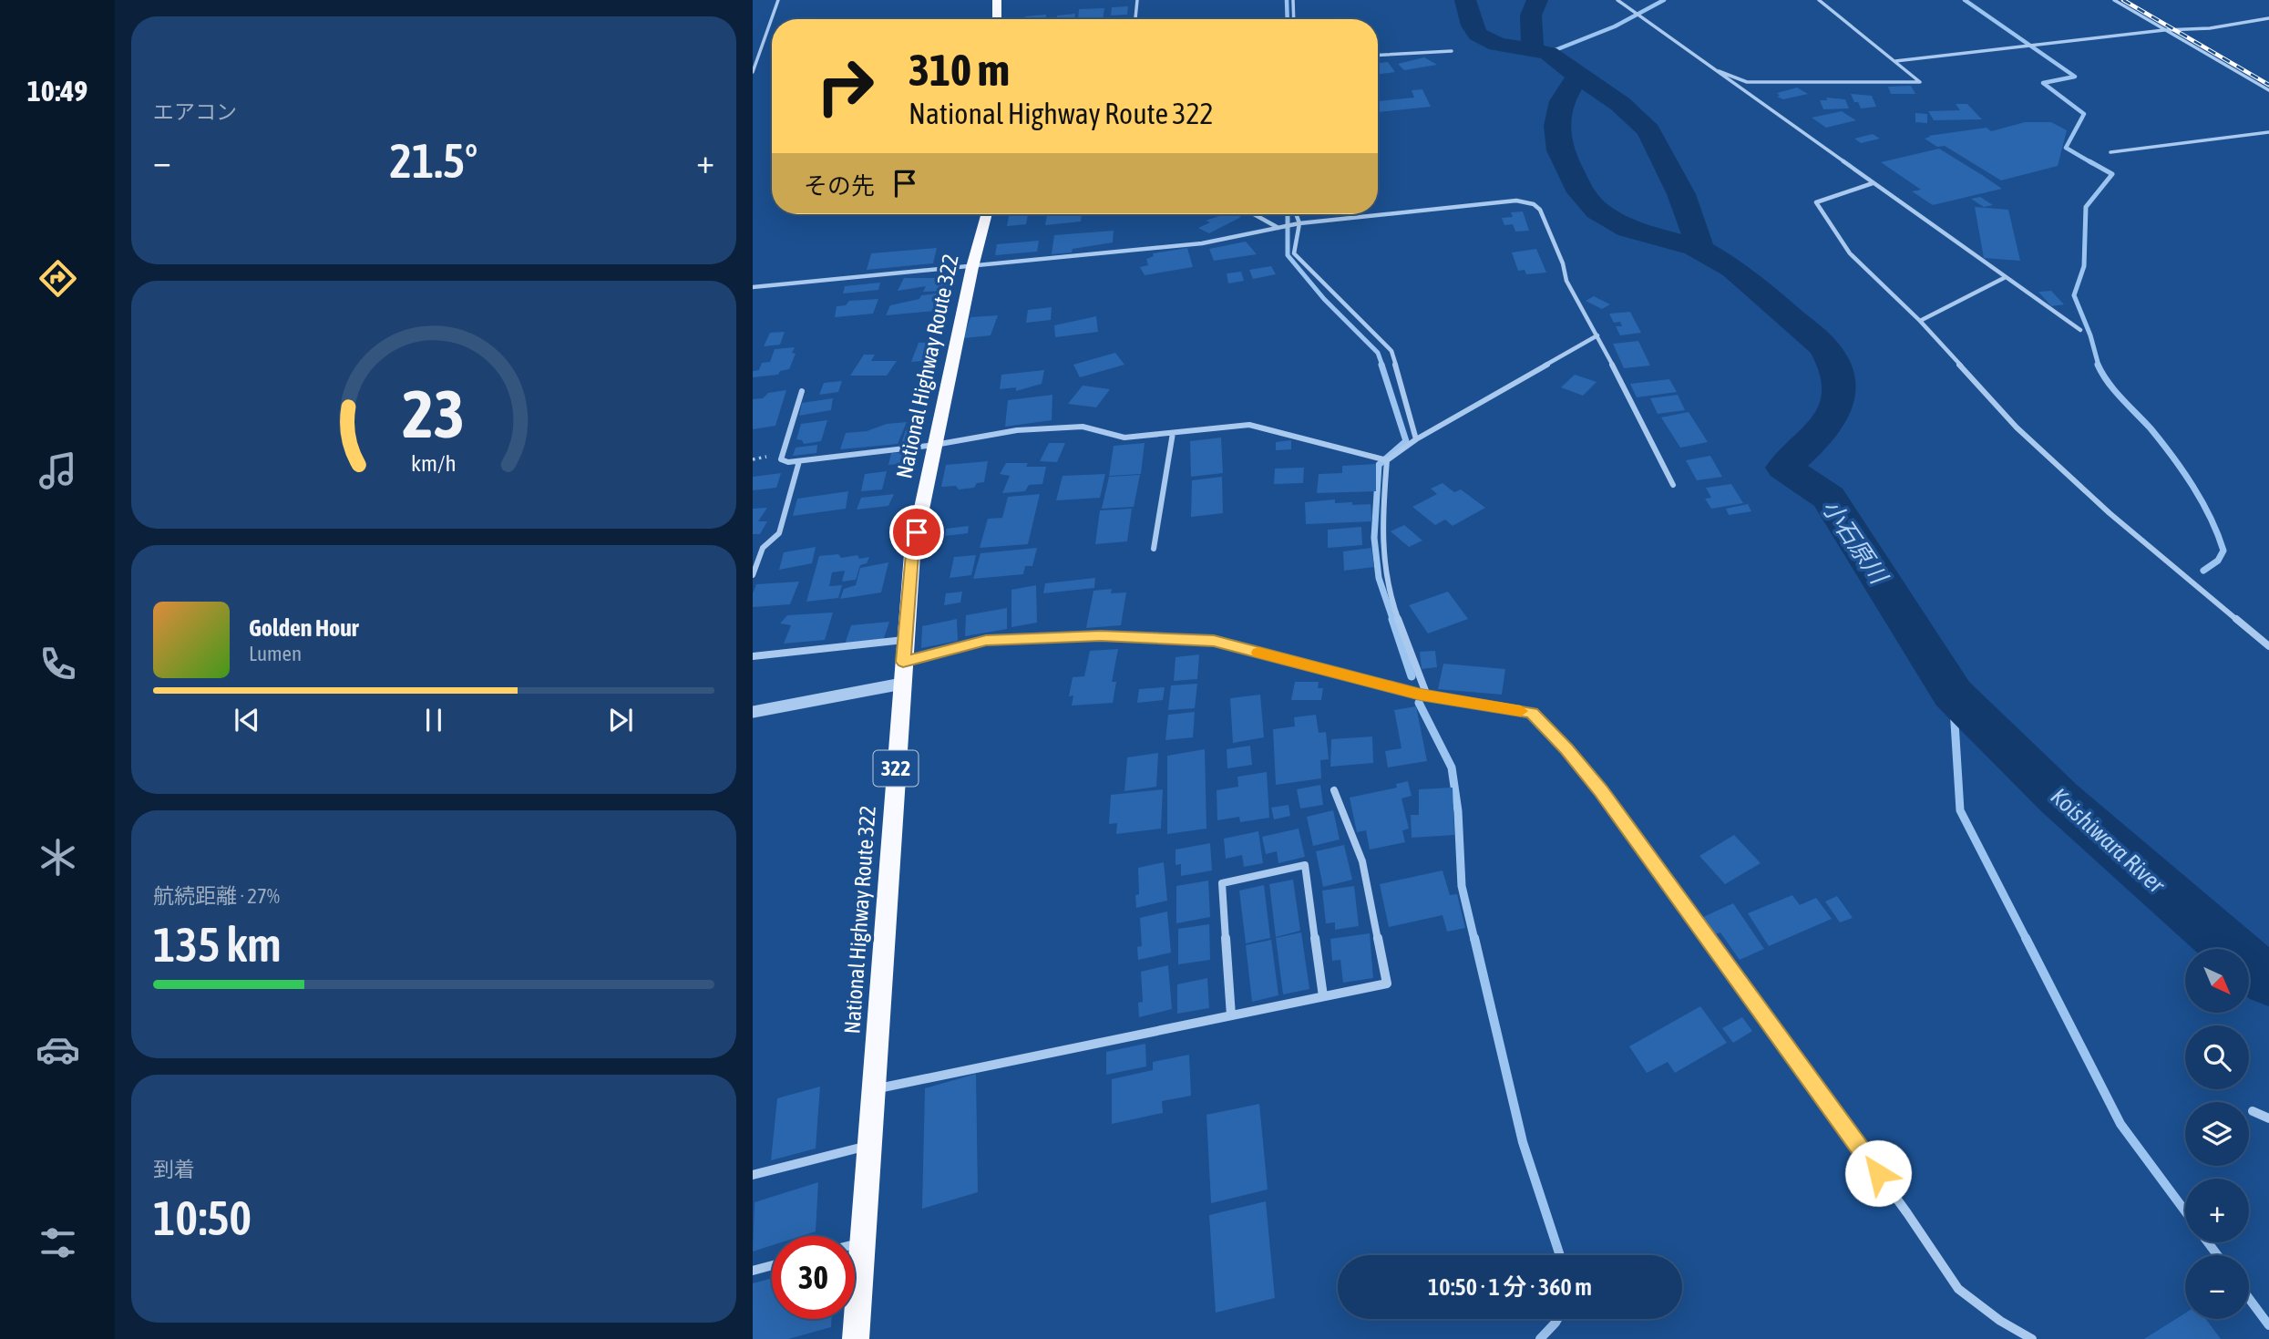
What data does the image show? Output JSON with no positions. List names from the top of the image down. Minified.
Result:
{"streets":{"highway":["National Highway Route 322","322"]},"water":["小石原川","Koishiwara River"],"north":"bottom right","page":{"tabs":"10:49","tile":["エアコン",["航続距離 · 27%","135 km"],["到着","10:50"]],"turn":["310 m","National Highway Route 322"],"heat":["−","21.5°","+"],"then":"その先","song":["Golden Hour","Lumen"],"map_buttons":["+","−"],"limit":"30","trip":"10:50 · 1 分 · 360 m","gauge":["23","km/h"]}}
